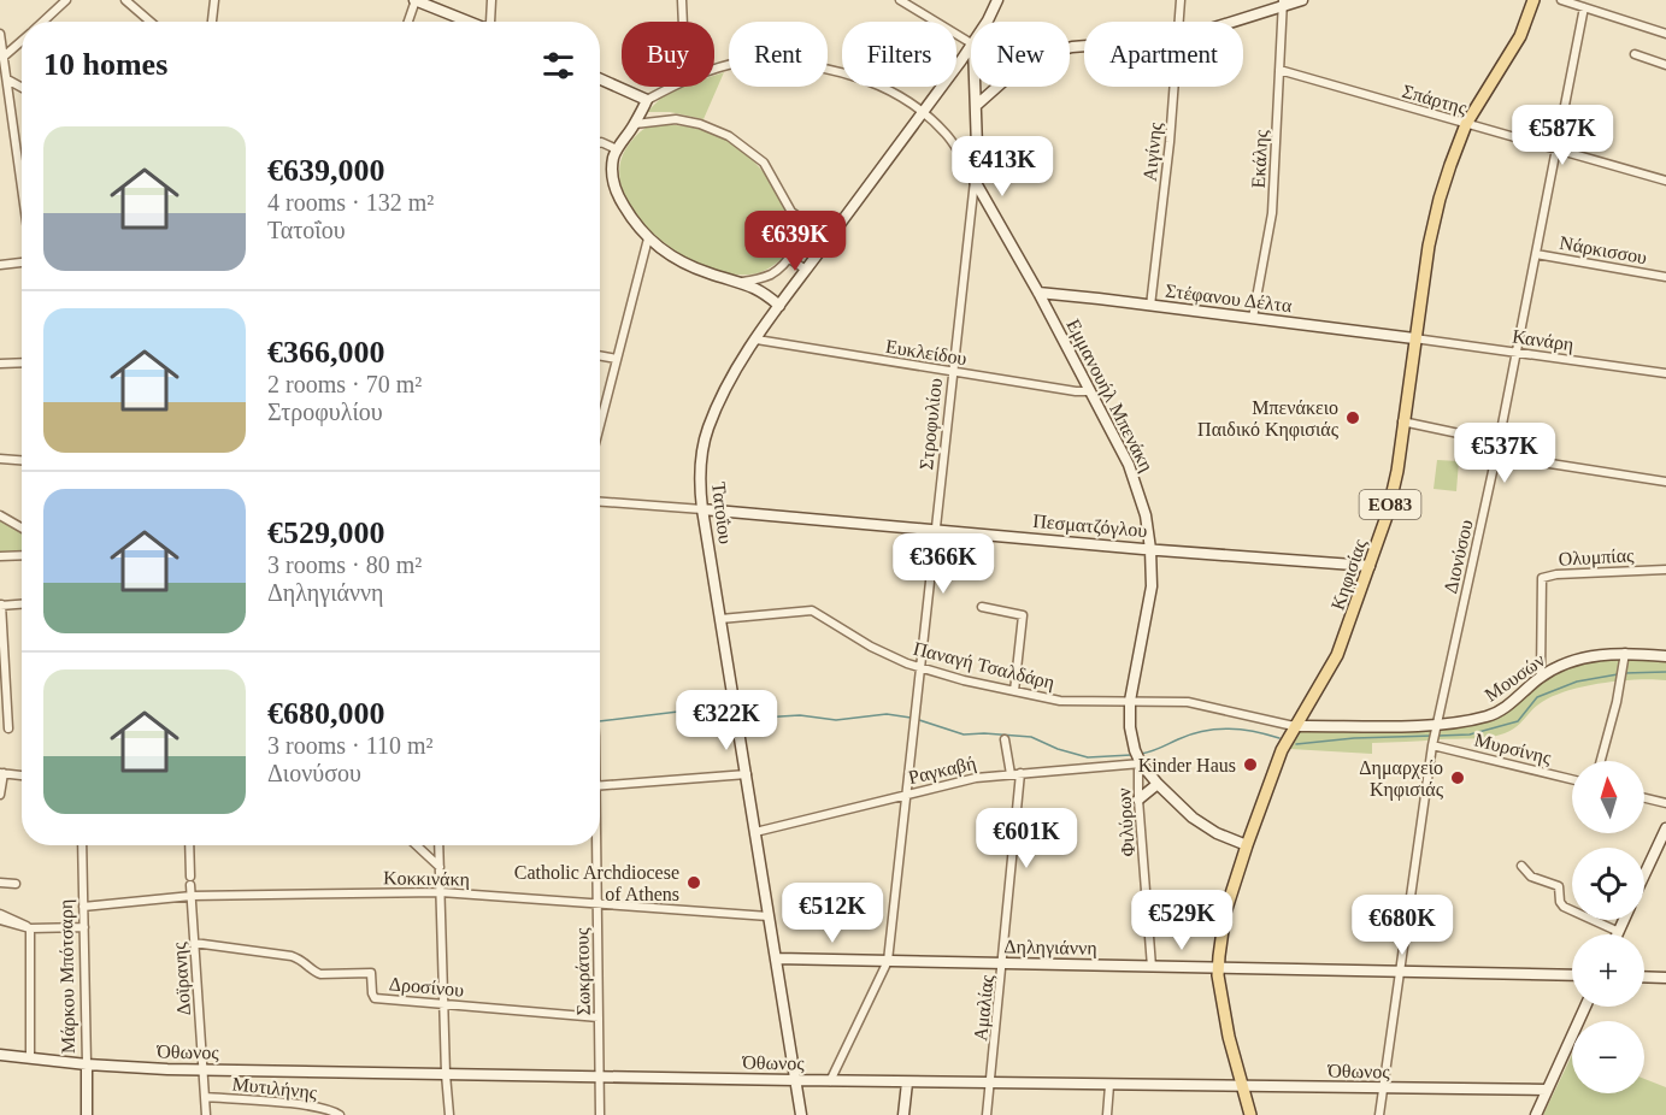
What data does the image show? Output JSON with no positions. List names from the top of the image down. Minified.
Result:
{"streets":{"main road":["ΕΟ83","Κηφισίας"],"street":["Σπάρτης","Αιγίνης","Εκάλης","Νάρκισσου","Στέφανου Δέλτα","Κανάρη","Ευκλείδου","Εμμανουήλ Μπενάκη","Στροφυλίου","Τατοΐου","Πεσματζόγλου","Διονύσου","Ολυμπίας","Παναγή Τσαλδάρη","Μουσών","Μυρσίνης","Ραγκαβή","Φιλύρων","Κοκκινάκη","Δηληγιάννη","Σωκράτους","Μάρκου Μπότσαρη","Δοϊρανης","Δροσίνου","Αμαλίας","Όθωνος","Μυτιλήνης"]},"crossings":[["Σπάρτης","Εκάλης"],["Σπάρτης","Διονύσου"],["Σπάρτης","Κηφισίας"],["Αιγίνης","Στέφανου Δέλτα"],["Εκάλης","Στέφανου Δέλτα"],["Νάρκισσου","Διονύσου"],["Στέφανου Δέλτα","Κανάρη"],["Στέφανου Δέλτα","Εμμανουήλ Μπενάκη"],["Στέφανου Δέλτα","Κηφισίας"],["Κανάρη","Διονύσου"],["Κανάρη","Κηφισίας"],["Ευκλείδου","Εμμανουήλ Μπενάκη"],["Ευκλείδου","Στροφυλίου"],["Ευκλείδου","Τατοΐου"],["Εμμανουήλ Μπενάκη","Στροφυλίου"],["Εμμανουήλ Μπενάκη","Τατοΐου"],["Εμμανουήλ Μπενάκη","Πεσματζόγλου"],["Εμμανουήλ Μπενάκη","Κηφισίας"],["Εμμανουήλ Μπενάκη","Παναγή Τσαλδάρη"],["Εμμανουήλ Μπενάκη","Ραγκαβή"],["Εμμανουήλ Μπενάκη","Φιλύρων"],["Στροφυλίου","Πεσματζόγλου"],["Στροφυλίου","Παναγή Τσαλδάρη"],["Στροφυλίου","Ραγκαβή"],["Στροφυλίου","Δηληγιάννη"],["Στροφυλίου","Όθωνος"],["Τατοΐου","Πεσματζόγλου"],["Τατοΐου","Παναγή Τσαλδάρη"],["Τατοΐου","Ραγκαβή"],["Τατοΐου","Κοκκινάκη"],["Τατοΐου","Δηληγιάννη"],["Τατοΐου","Όθωνος"],["Πεσματζόγλου","Κηφισίας"],["Διονύσου","Μουσών"],["Διονύσου","Μυρσίνης"],["Διονύσου","Δηληγιάννη"],["Διονύσου","Όθωνος"],["Ολυμπίας","Μουσών"],["Κηφισίας","Παναγή Τσαλδάρη"],["Κηφισίας","Μουσών"],["Κηφισίας","Δηληγιάννη"],["Κηφισίας","Όθωνος"],["Παναγή Τσαλδάρη","Μουσών"],["Ραγκαβή","Φιλύρων"],["Ραγκαβή","Αμαλίας"],["Φιλύρων","Δηληγιάννη"],["Κοκκινάκη","Σωκράτους"],["Κοκκινάκη","Μάρκου Μπότσαρη"],["Κοκκινάκη","Δοϊρανης"],["Δηληγιάννη","Αμαλίας"],["Σωκράτους","Δροσίνου"],["Σωκράτους","Όθωνος"],["Μάρκου Μπότσαρη","Όθωνος"],["Δοϊρανης","Δροσίνου"],["Δοϊρανης","Όθωνος"],["Δοϊρανης","Μυτιλήνης"],["Αμαλίας","Όθωνος"]],"places":["Μπενάκειο Παιδικό Κηφισιάς","Kinder Haus","Δημαρχείο Κηφισιάς","Catholic Archdiocese of Athens"],"north":"top","page":{"chip":["Buy","Rent","Filters","New","Apartment"],"heading":"10 homes","price":["€587K","€413K","€639K","€537K","€366K","€322K","€601K","€512K","€529K","€680K"],"list":[{"name":"€639,000","note":"4 rooms · 132 m² · Τατοΐου"},{"name":"€366,000","note":"2 rooms · 70 m² · Στροφυλίου"},{"name":"€529,000","note":"3 rooms · 80 m² · Δηληγιάννη"},{"name":"€680,000","note":"3 rooms · 110 m² · Διονύσου"}],"map_buttons":["+","−"]}}
